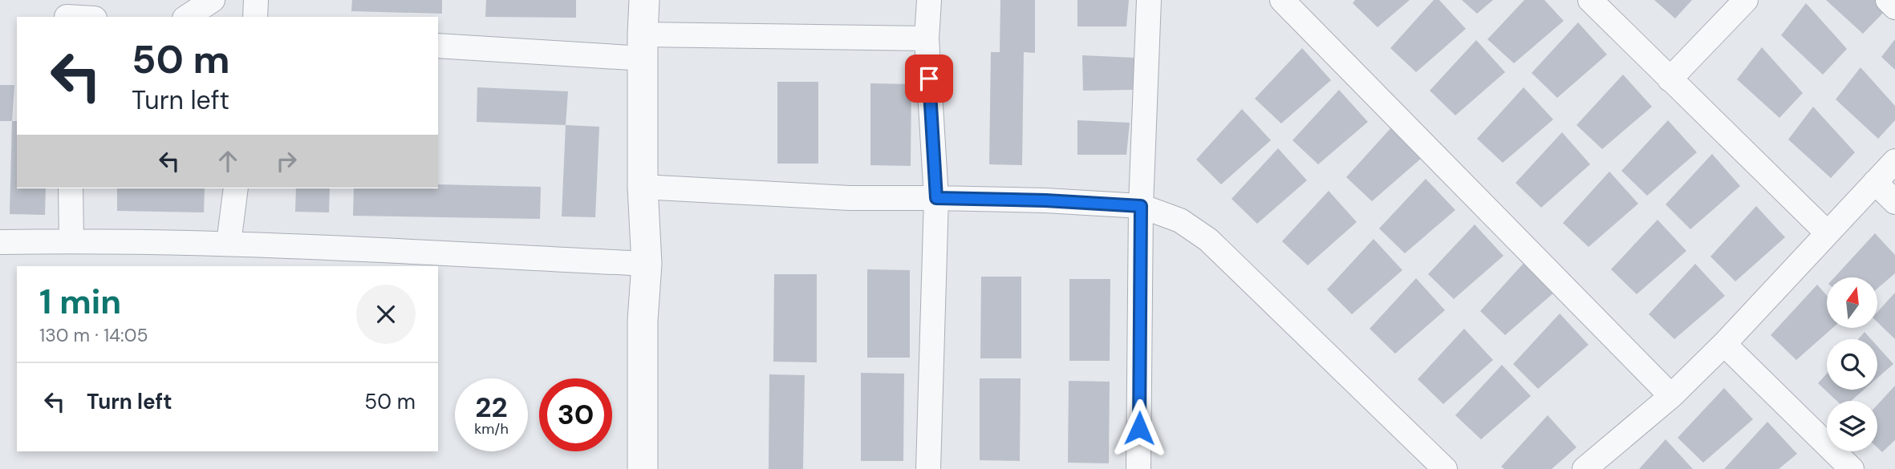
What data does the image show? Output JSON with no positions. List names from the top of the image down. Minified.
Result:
{"north":"top","page":{"turn":["50 m","Turn left"],"heading":["1 min","130 m · 14:05"],"list":[{"name":"Turn left","value":"50 m"}],"speed":"22 km/h","limit":"30"}}
